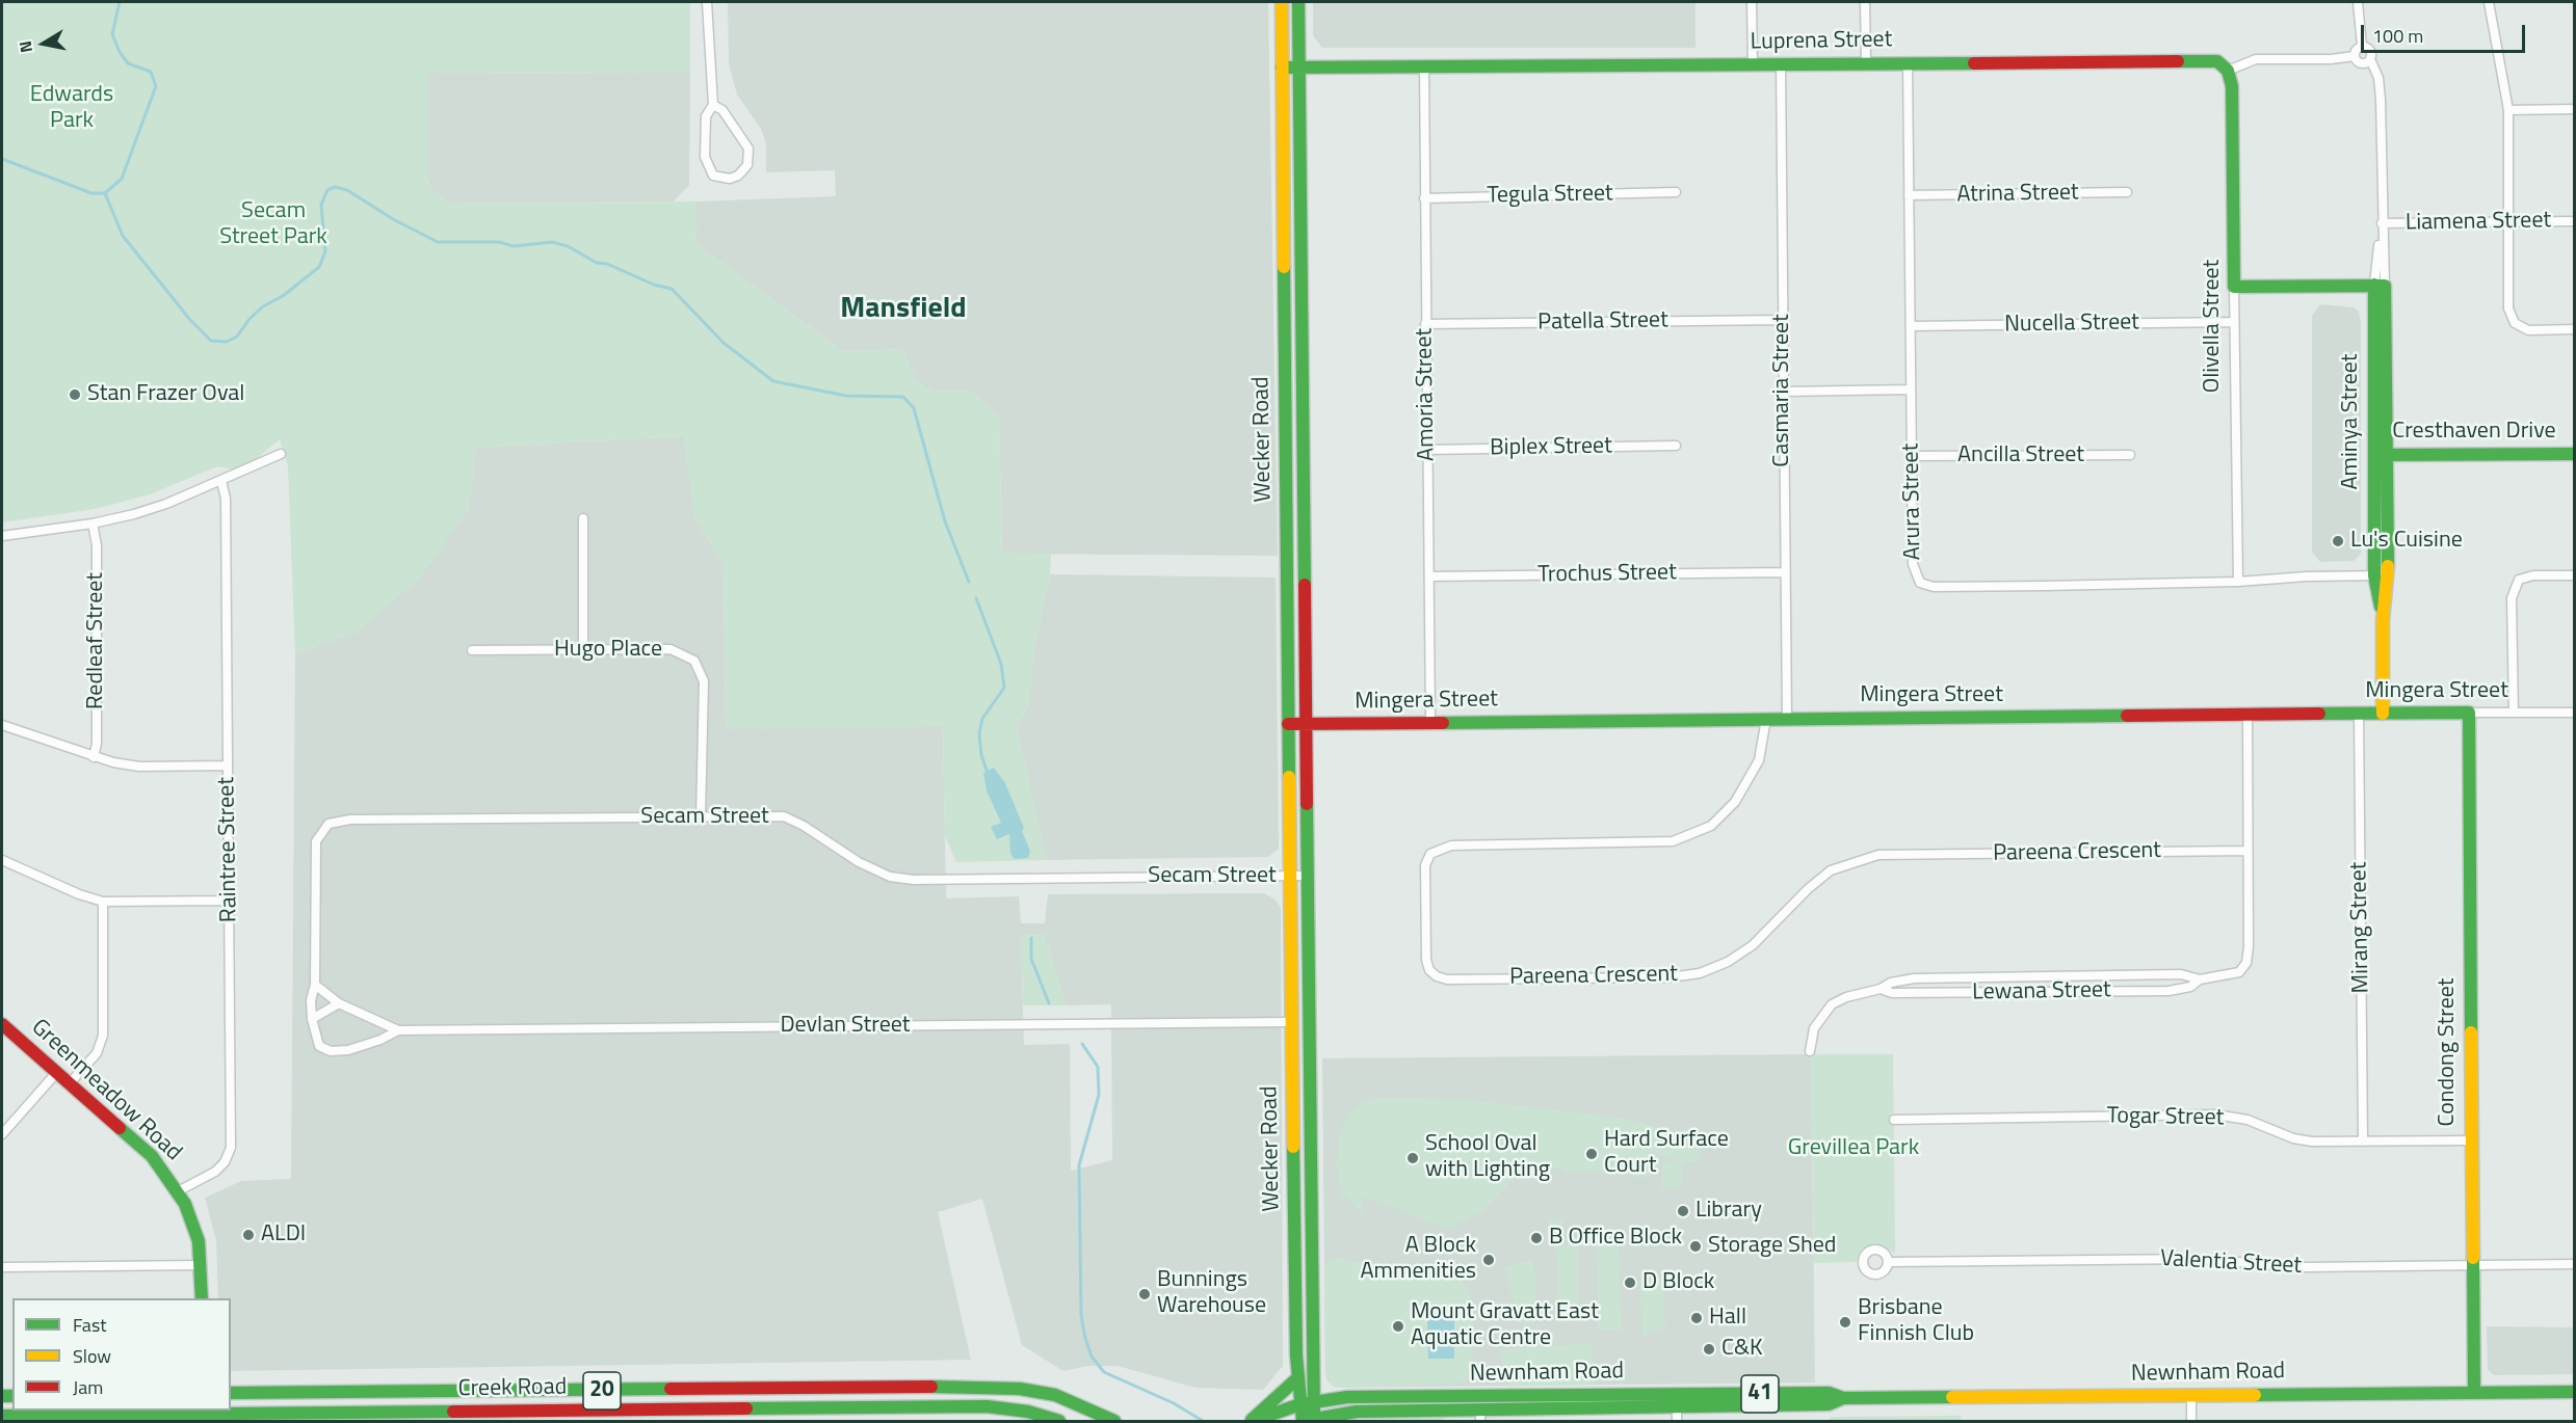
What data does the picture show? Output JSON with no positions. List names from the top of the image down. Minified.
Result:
{"streets":{"street":["Luprena Street","Atrina Street","Tegula Street","Liamena Street","Patella Street","Nucella Street","Olivella Street","Casmaria Street","Amoria Street","Aminya Street","Cresthaven Drive","Wecker Road","Biplex Street","Ancilla Street","Arura Street","Trochus Street","Redleaf Street","Hugo Place","Mingera Street","Secam Street","Raintree Street","Pareena Crescent","Mirang Street","Lewana Street","Devlan Street","Condong Street","Greenmeadow Road","Togar Street","Valentia Street","Newnham Road","Creek Road","20","41"]},"crossings":[["Luprena Street","Olivella Street"],["Luprena Street","Casmaria Street"],["Luprena Street","Amoria Street"],["Luprena Street","Wecker Road"],["Luprena Street","Arura Street"],["Atrina Street","Arura Street"],["Tegula Street","Amoria Street"],["Liamena Street","Aminya Street"],["Patella Street","Casmaria Street"],["Patella Street","Amoria Street"],["Nucella Street","Olivella Street"],["Nucella Street","Arura Street"],["Olivella Street","Arura Street"],["Casmaria Street","Trochus Street"],["Casmaria Street","Mingera Street"],["Amoria Street","Biplex Street"],["Amoria Street","Trochus Street"],["Amoria Street","Mingera Street"],["Aminya Street","Cresthaven Drive"],["Aminya Street","Arura Street"],["Aminya Street","Mingera Street"],["Wecker Road","Mingera Street"],["Wecker Road","Secam Street"],["Wecker Road","Devlan Street"],["Wecker Road","Newnham Road"],["Ancilla Street","Arura Street"],["Hugo Place","Secam Street"],["Mingera Street","Pareena Crescent"],["Mingera Street","Mirang Street"],["Mingera Street","Lewana Street"],["Mingera Street","Condong Street"],["Secam Street","Devlan Street"],["Raintree Street","Greenmeadow Road"],["Pareena Crescent","Lewana Street"],["Mirang Street","Togar Street"],["Condong Street","Togar Street"],["Condong Street","Valentia Street"],["Condong Street","Newnham Road"]],"districts":["Mansfield"],"parks":["Edwards Park","Secam Street Park","Grevillea Park"],"places":["Stan Frazer Oval","Lu's Cuisine","Hard Surface Court","School Oval with Lighting","Library","ALDI","B Office Block","Storage Shed","A Block Ammenities","D Block","Bunnings Warehouse","Hall","Brisbane Finnish Club","Mount Gravatt East Aquatic Centre","C&K"],"legend":["Fast","Slow","Jam"],"scale_bar":"100 m","north":"left"}
